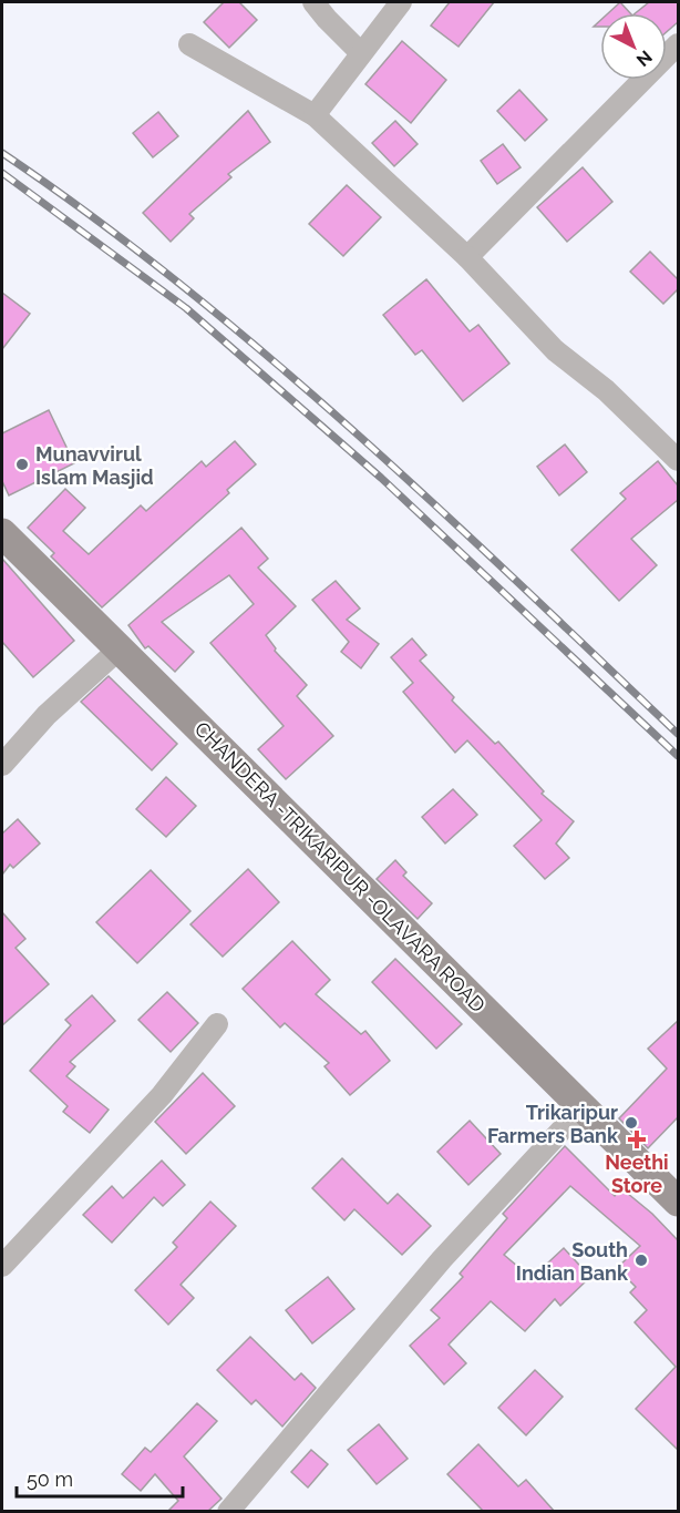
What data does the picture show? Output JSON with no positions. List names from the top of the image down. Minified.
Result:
{"streets":{"main road":["CHANDERA -TRIKARIPUR -OLAVARA ROAD"]},"places":{"other":["Munavvirul Islam Masjid","Trikaripur Farmers Bank","South Indian Bank"],"health":["Neethi Store"]},"scale_bar":"50 m","north":"bottom right"}
